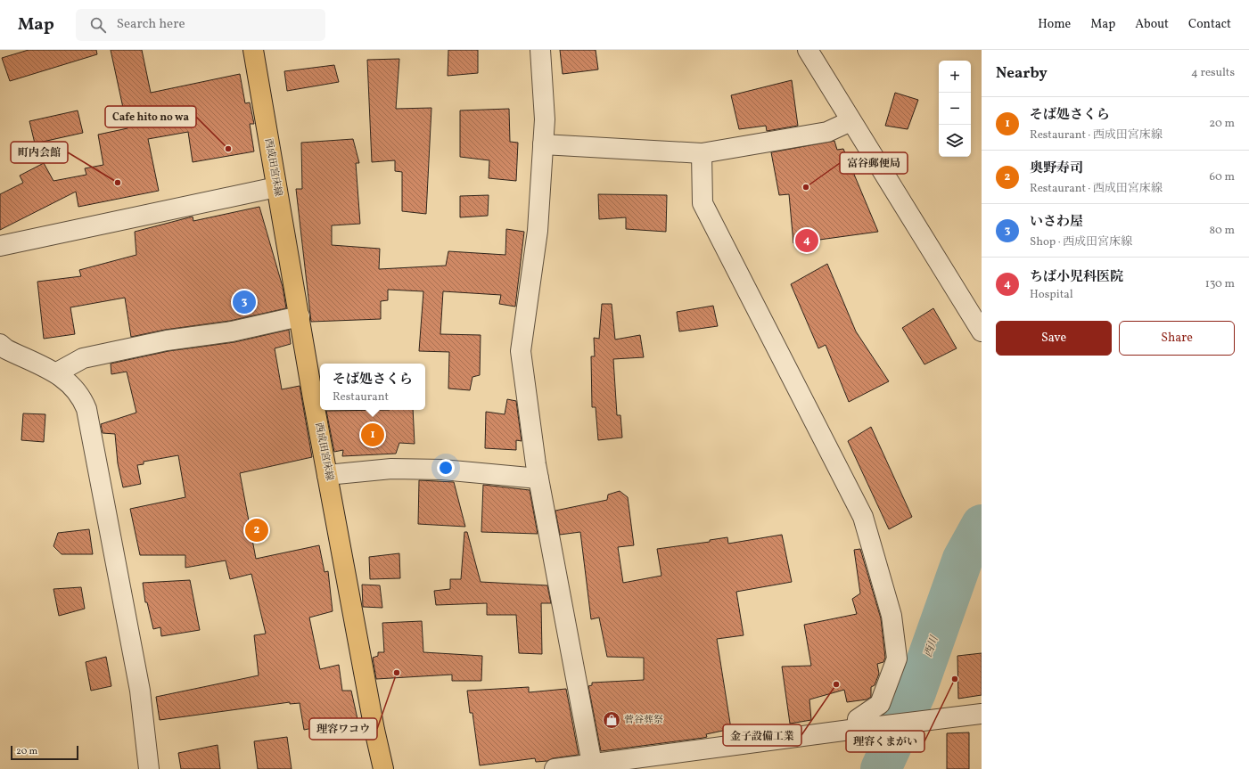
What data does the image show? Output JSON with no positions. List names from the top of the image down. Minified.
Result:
{"streets":{"main road":["西成田宮床線"]},"water":["西川"],"places":{"other":["Cafe hito no wa","町内会館","富谷郵便局","理容ワコウ","理容くまがい","金子設備工業"],"shop":["菅谷葬祭"]},"scale_bar":"20 m","page":{"header":"Map","search":"Search here","nav":["Home","Map","About","Contact"],"heading":["Nearby","4 results"],"map_buttons":["+","−"],"list":[{"mark":"1","name":"そば処さくら","note":"Restaurant · 西成田宮床線","value":"20 m"},{"mark":"2","name":"奥野寿司","note":"Restaurant · 西成田宮床線","value":"60 m"},{"mark":"3","name":"いさわ屋","note":"Shop · 西成田宮床線","value":"80 m"},{"mark":"4","name":"ちば小児科医院","note":"Hospital","value":"130 m"}],"pins":["4","3","1","2"],"buttons":["Save","Share"],"popup":["そば処さくら","Restaurant"],"scale":"20 m"}}
